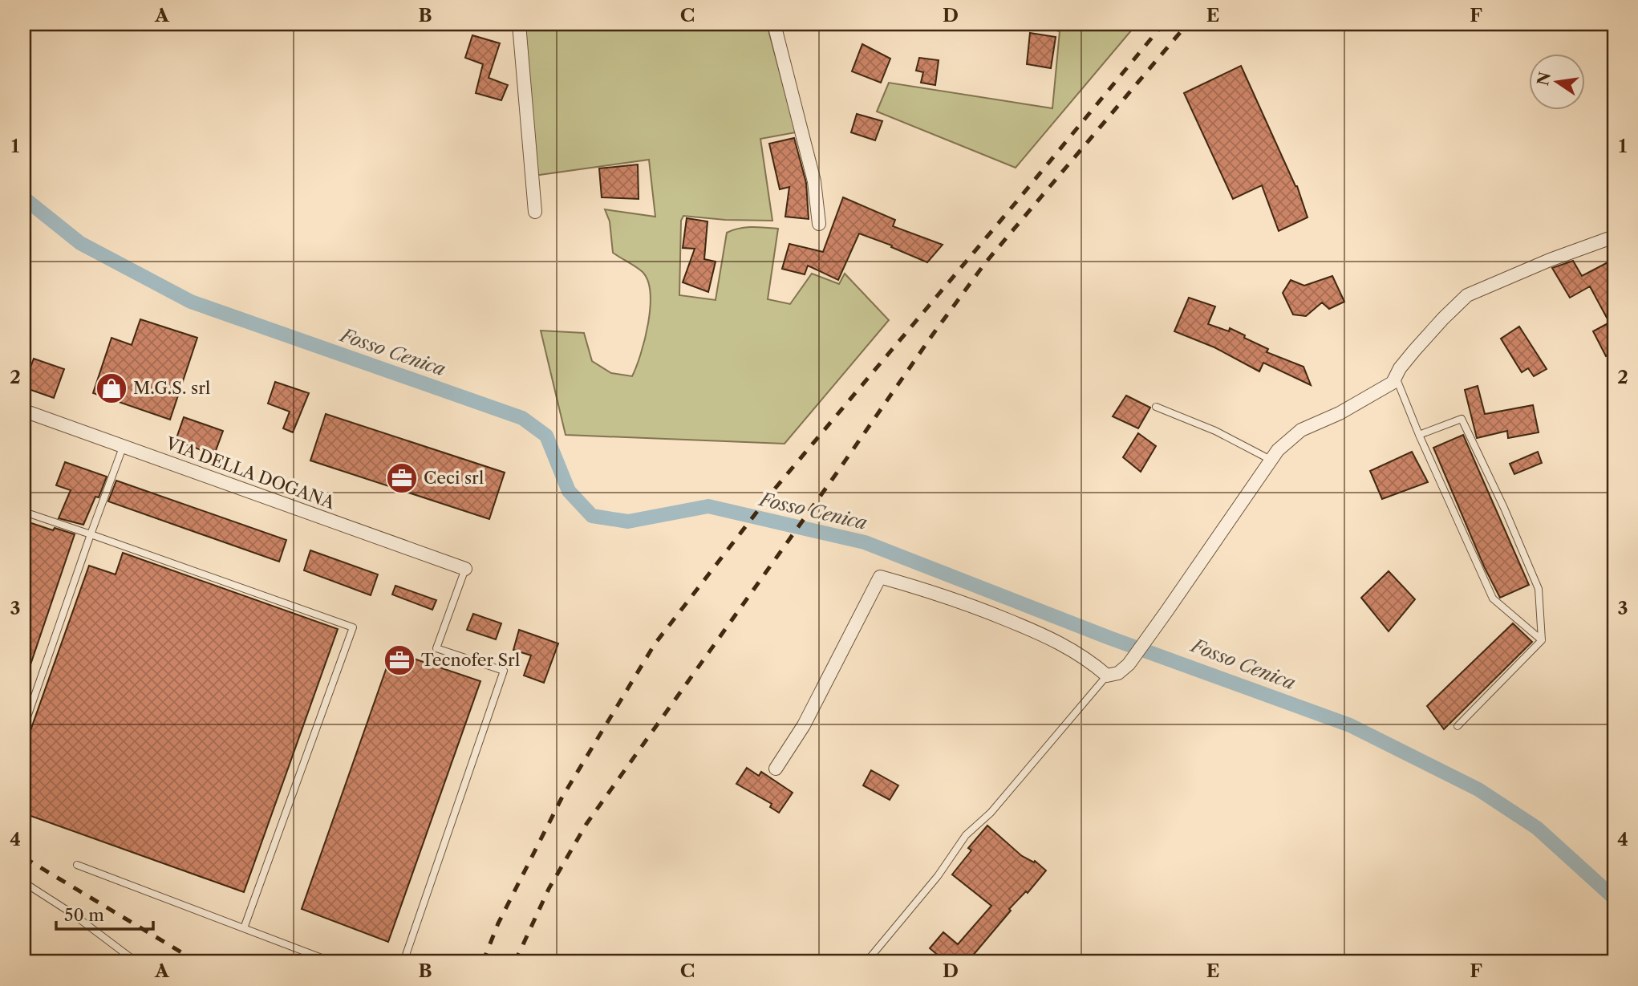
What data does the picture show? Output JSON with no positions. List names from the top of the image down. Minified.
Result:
{"streets":{"street":["VIA DELLA DOGANA"]},"water":["Fosso Cenica"],"places":{"shop":["M.G.S. srl"],"office":["Ceci srl","Tecnofer Srl"]},"scale_bar":"50 m","north":"left","grid":{"columns":["A","B","C","D","E","F"],"rows":["1","2","3","4"]}}
